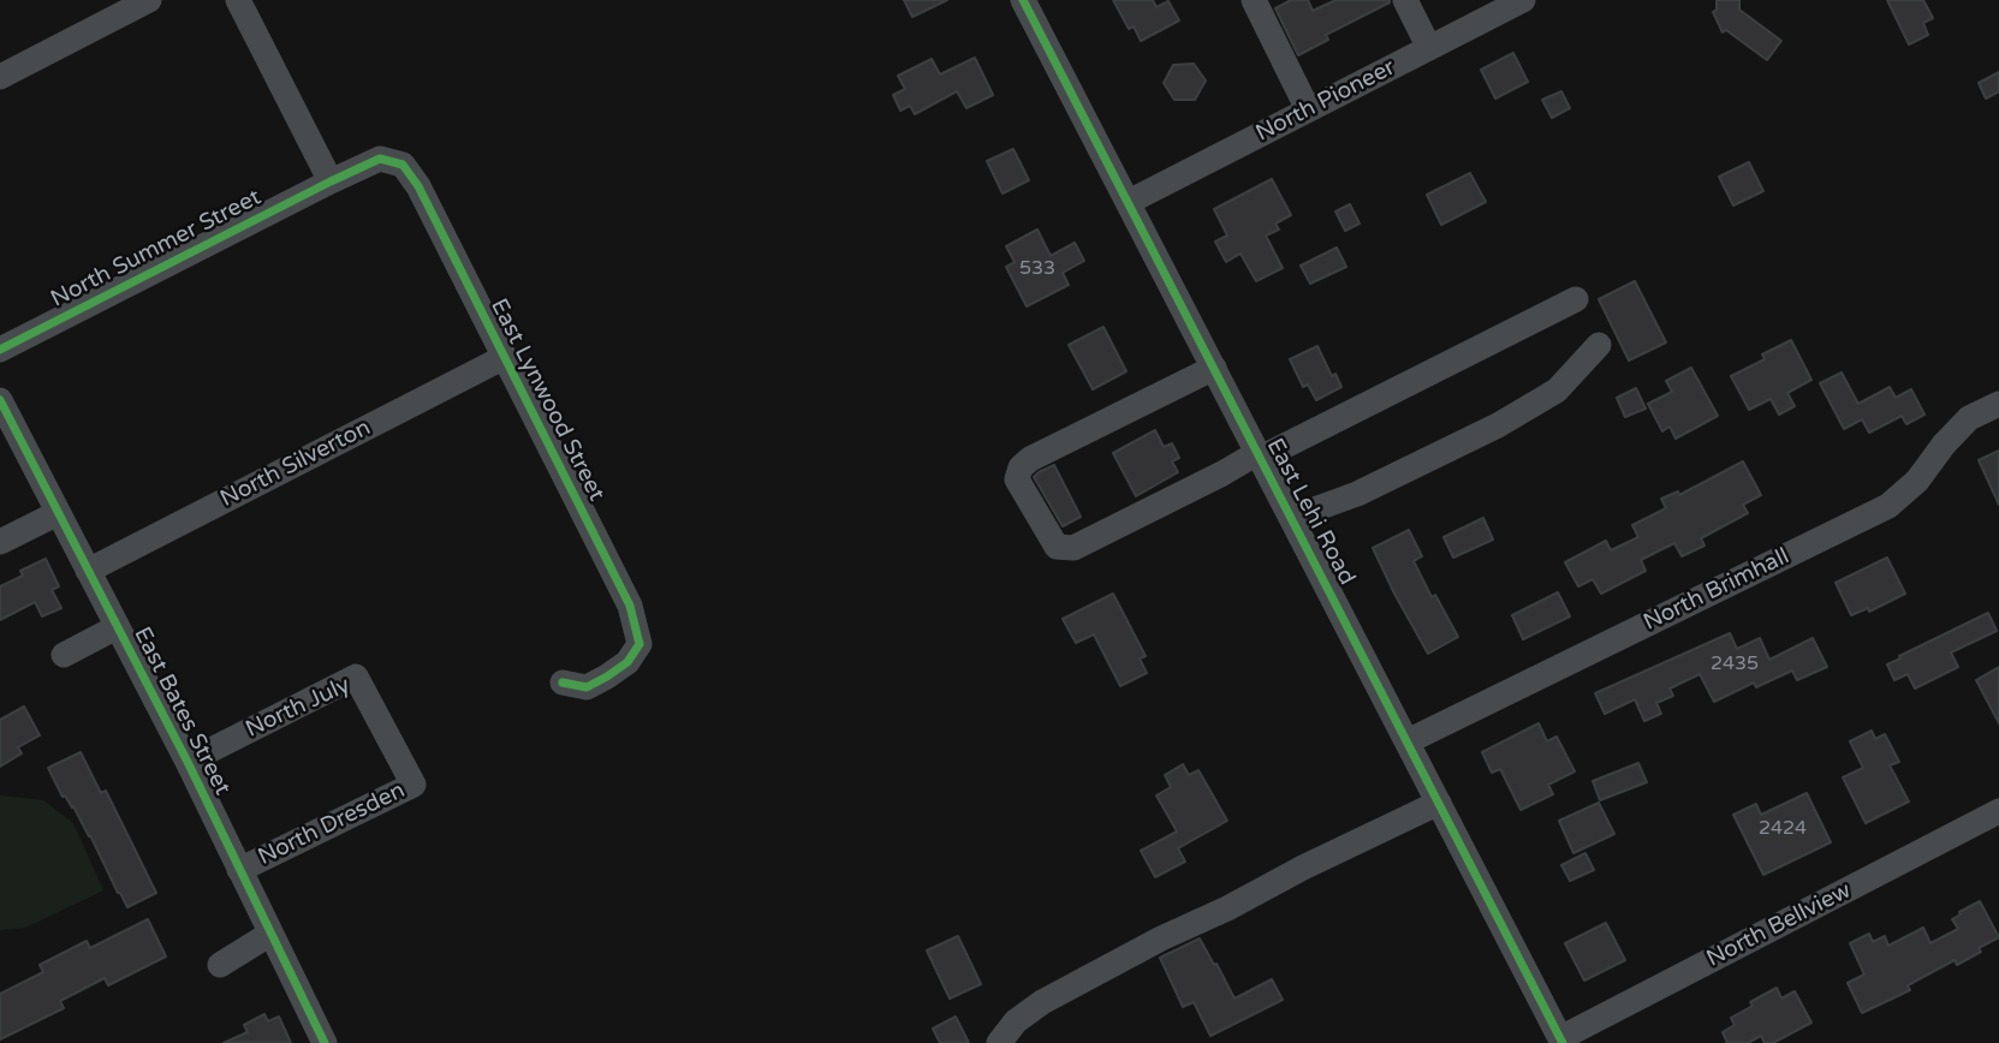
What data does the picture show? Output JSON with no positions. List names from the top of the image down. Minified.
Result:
{"streets":{"street":["North Pioneer","North Summer Street","East Lynwood Street","North Silverton","East Lehi Road","North Brimhall","North July","East Bates Street","North Dresden","North Bellview"]},"crossings":[["North Pioneer","East Lehi Road"],["North Summer Street","East Lynwood Street"],["East Lynwood Street","North Silverton"],["North Silverton","East Bates Street"],["East Lehi Road","North Brimhall"],["East Lehi Road","North Bellview"],["North July","East Bates Street"],["North July","North Dresden"],["East Bates Street","North Dresden"]],"house_numbers":["533","2435","2424"]}
